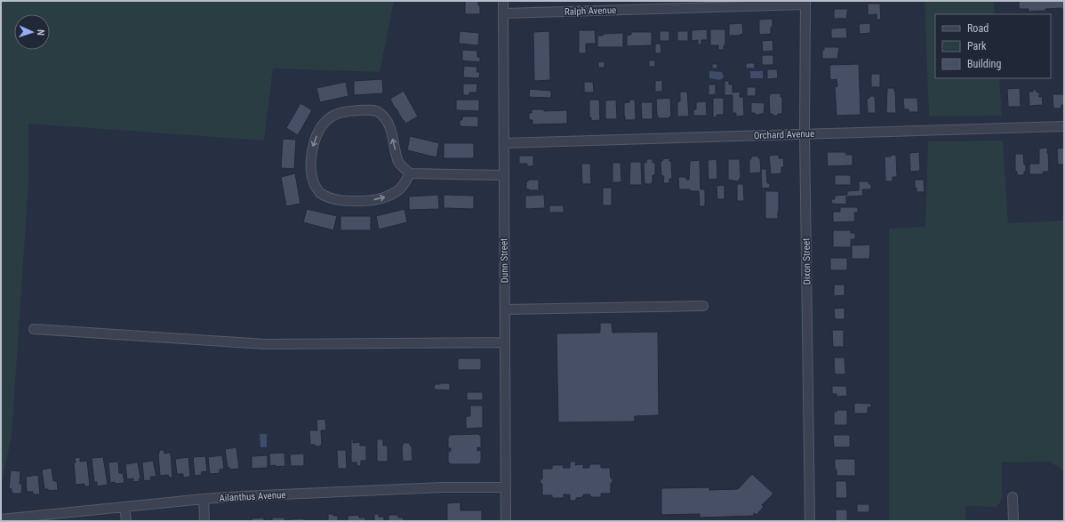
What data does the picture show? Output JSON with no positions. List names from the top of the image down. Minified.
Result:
{"streets":{"street":["Ralph Avenue","Orchard Avenue","Dunn Street","Dixon Street","Ailanthus Avenue"]},"crossings":[["Ralph Avenue","Dunn Street"],["Ralph Avenue","Dixon Street"],["Orchard Avenue","Dunn Street"],["Orchard Avenue","Dixon Street"],["Dunn Street","Ailanthus Avenue"]],"legend":["Road","Park","Building"],"north":"right"}
